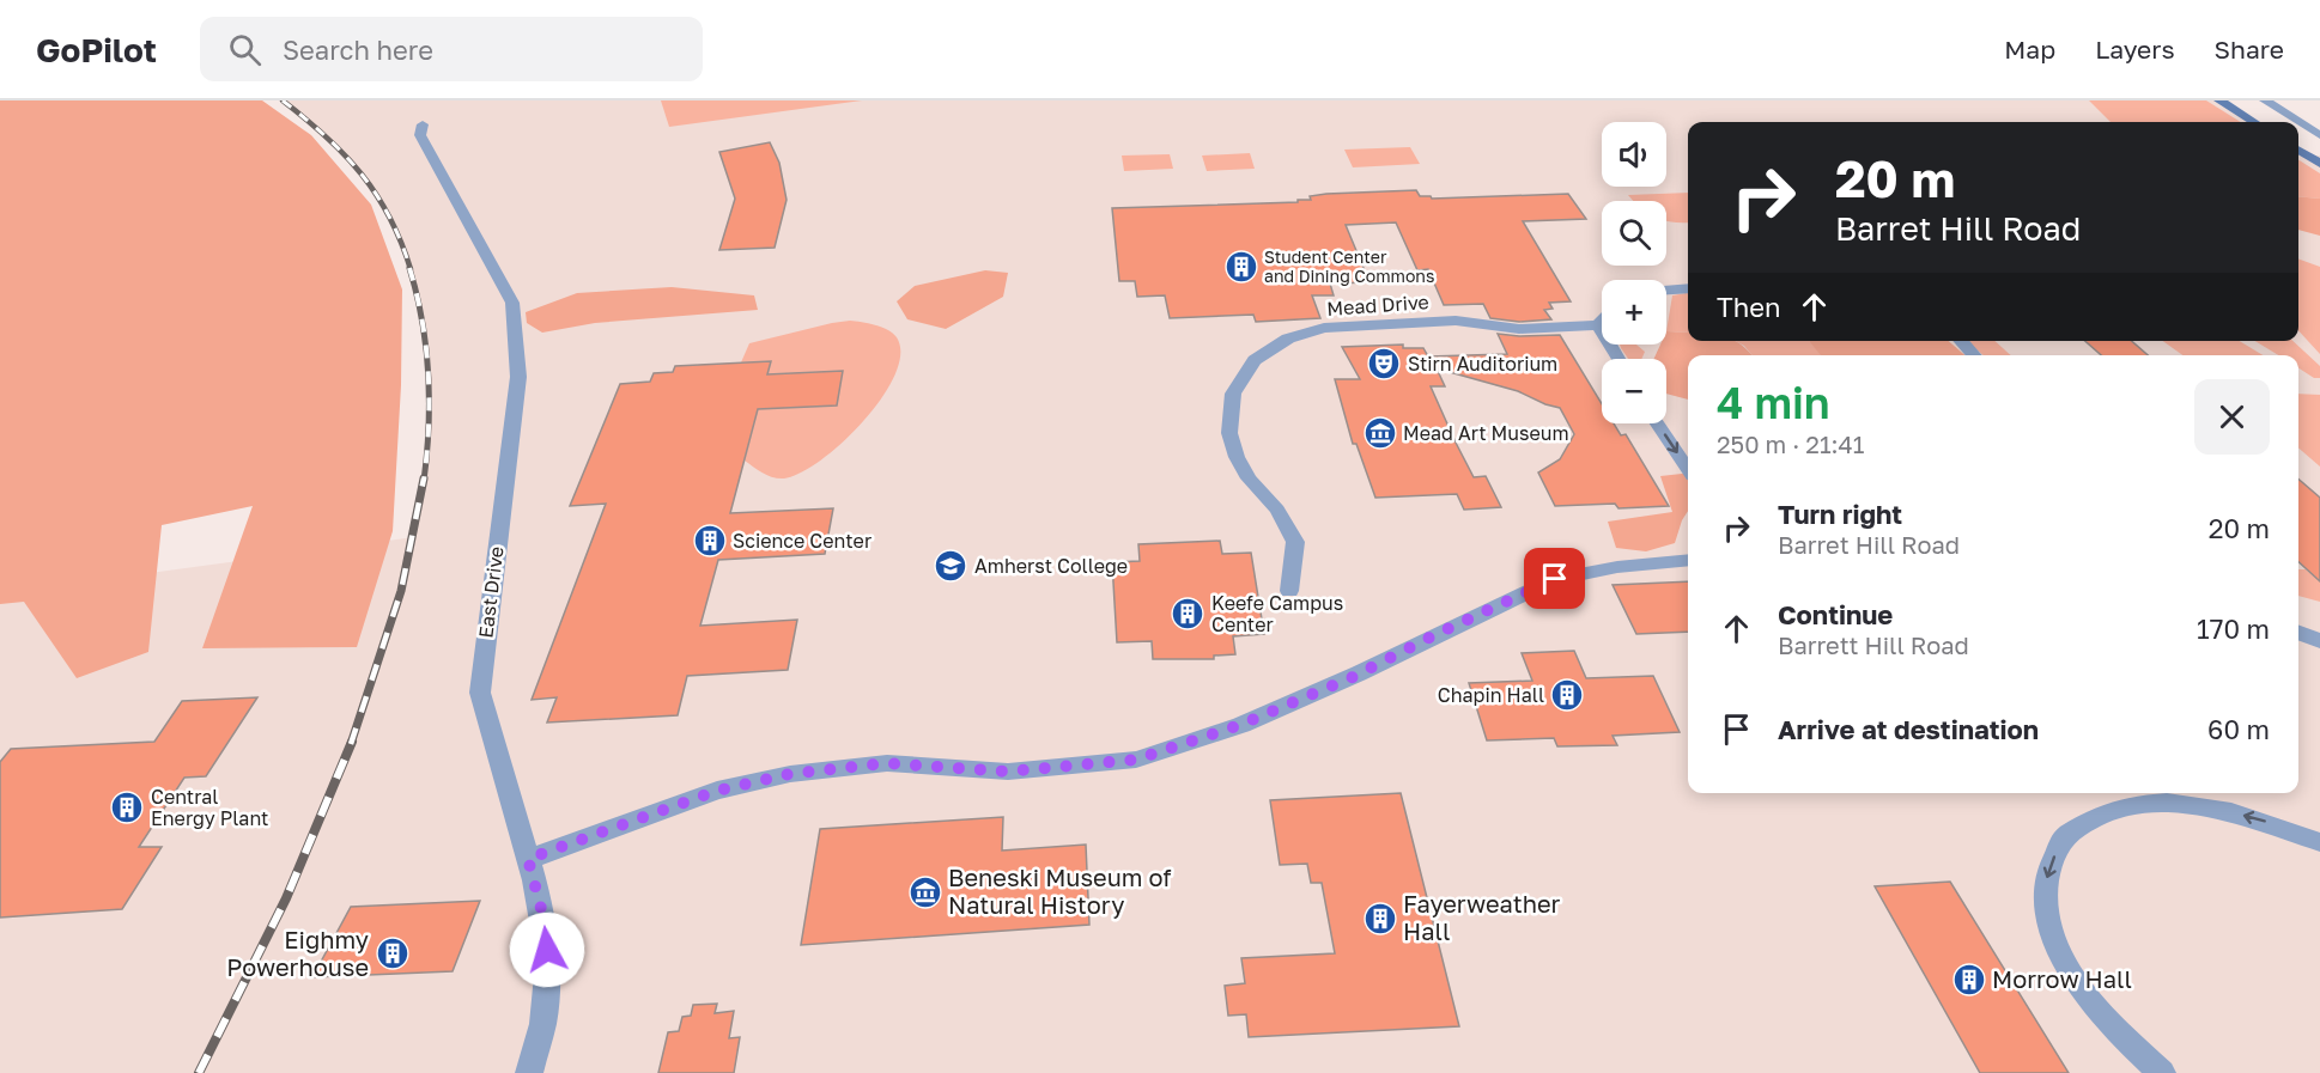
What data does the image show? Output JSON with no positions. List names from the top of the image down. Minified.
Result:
{"streets":{"street":["Mead Drive","East Drive"]},"places":{"building":["Student Center and Dining Commons","Science Center","Keefe Campus Center","Chapin Hall","Central Energy Plant","Fayerweather Hall","Eighmy Powerhouse","Morrow Hall"],"theatre":["Stirn Auditorium"],"museum":["Mead Art Museum","Beneski Museum of Natural History"],"school or university":["Amherst College"]},"page":{"header":"GoPilot","search":"Search here","nav":["Map","Layers","Share"],"map_buttons":["+","−"],"turn":["20 m","Barret Hill Road"],"then":"Then","heading":["4 min","250 m · 21:41"],"list":[{"name":"Turn right","note":"Barret Hill Road","value":"20 m"},{"name":"Continue","note":"Barrett Hill Road","value":"170 m"},{"name":"Arrive at destination","value":"60 m"}]}}
